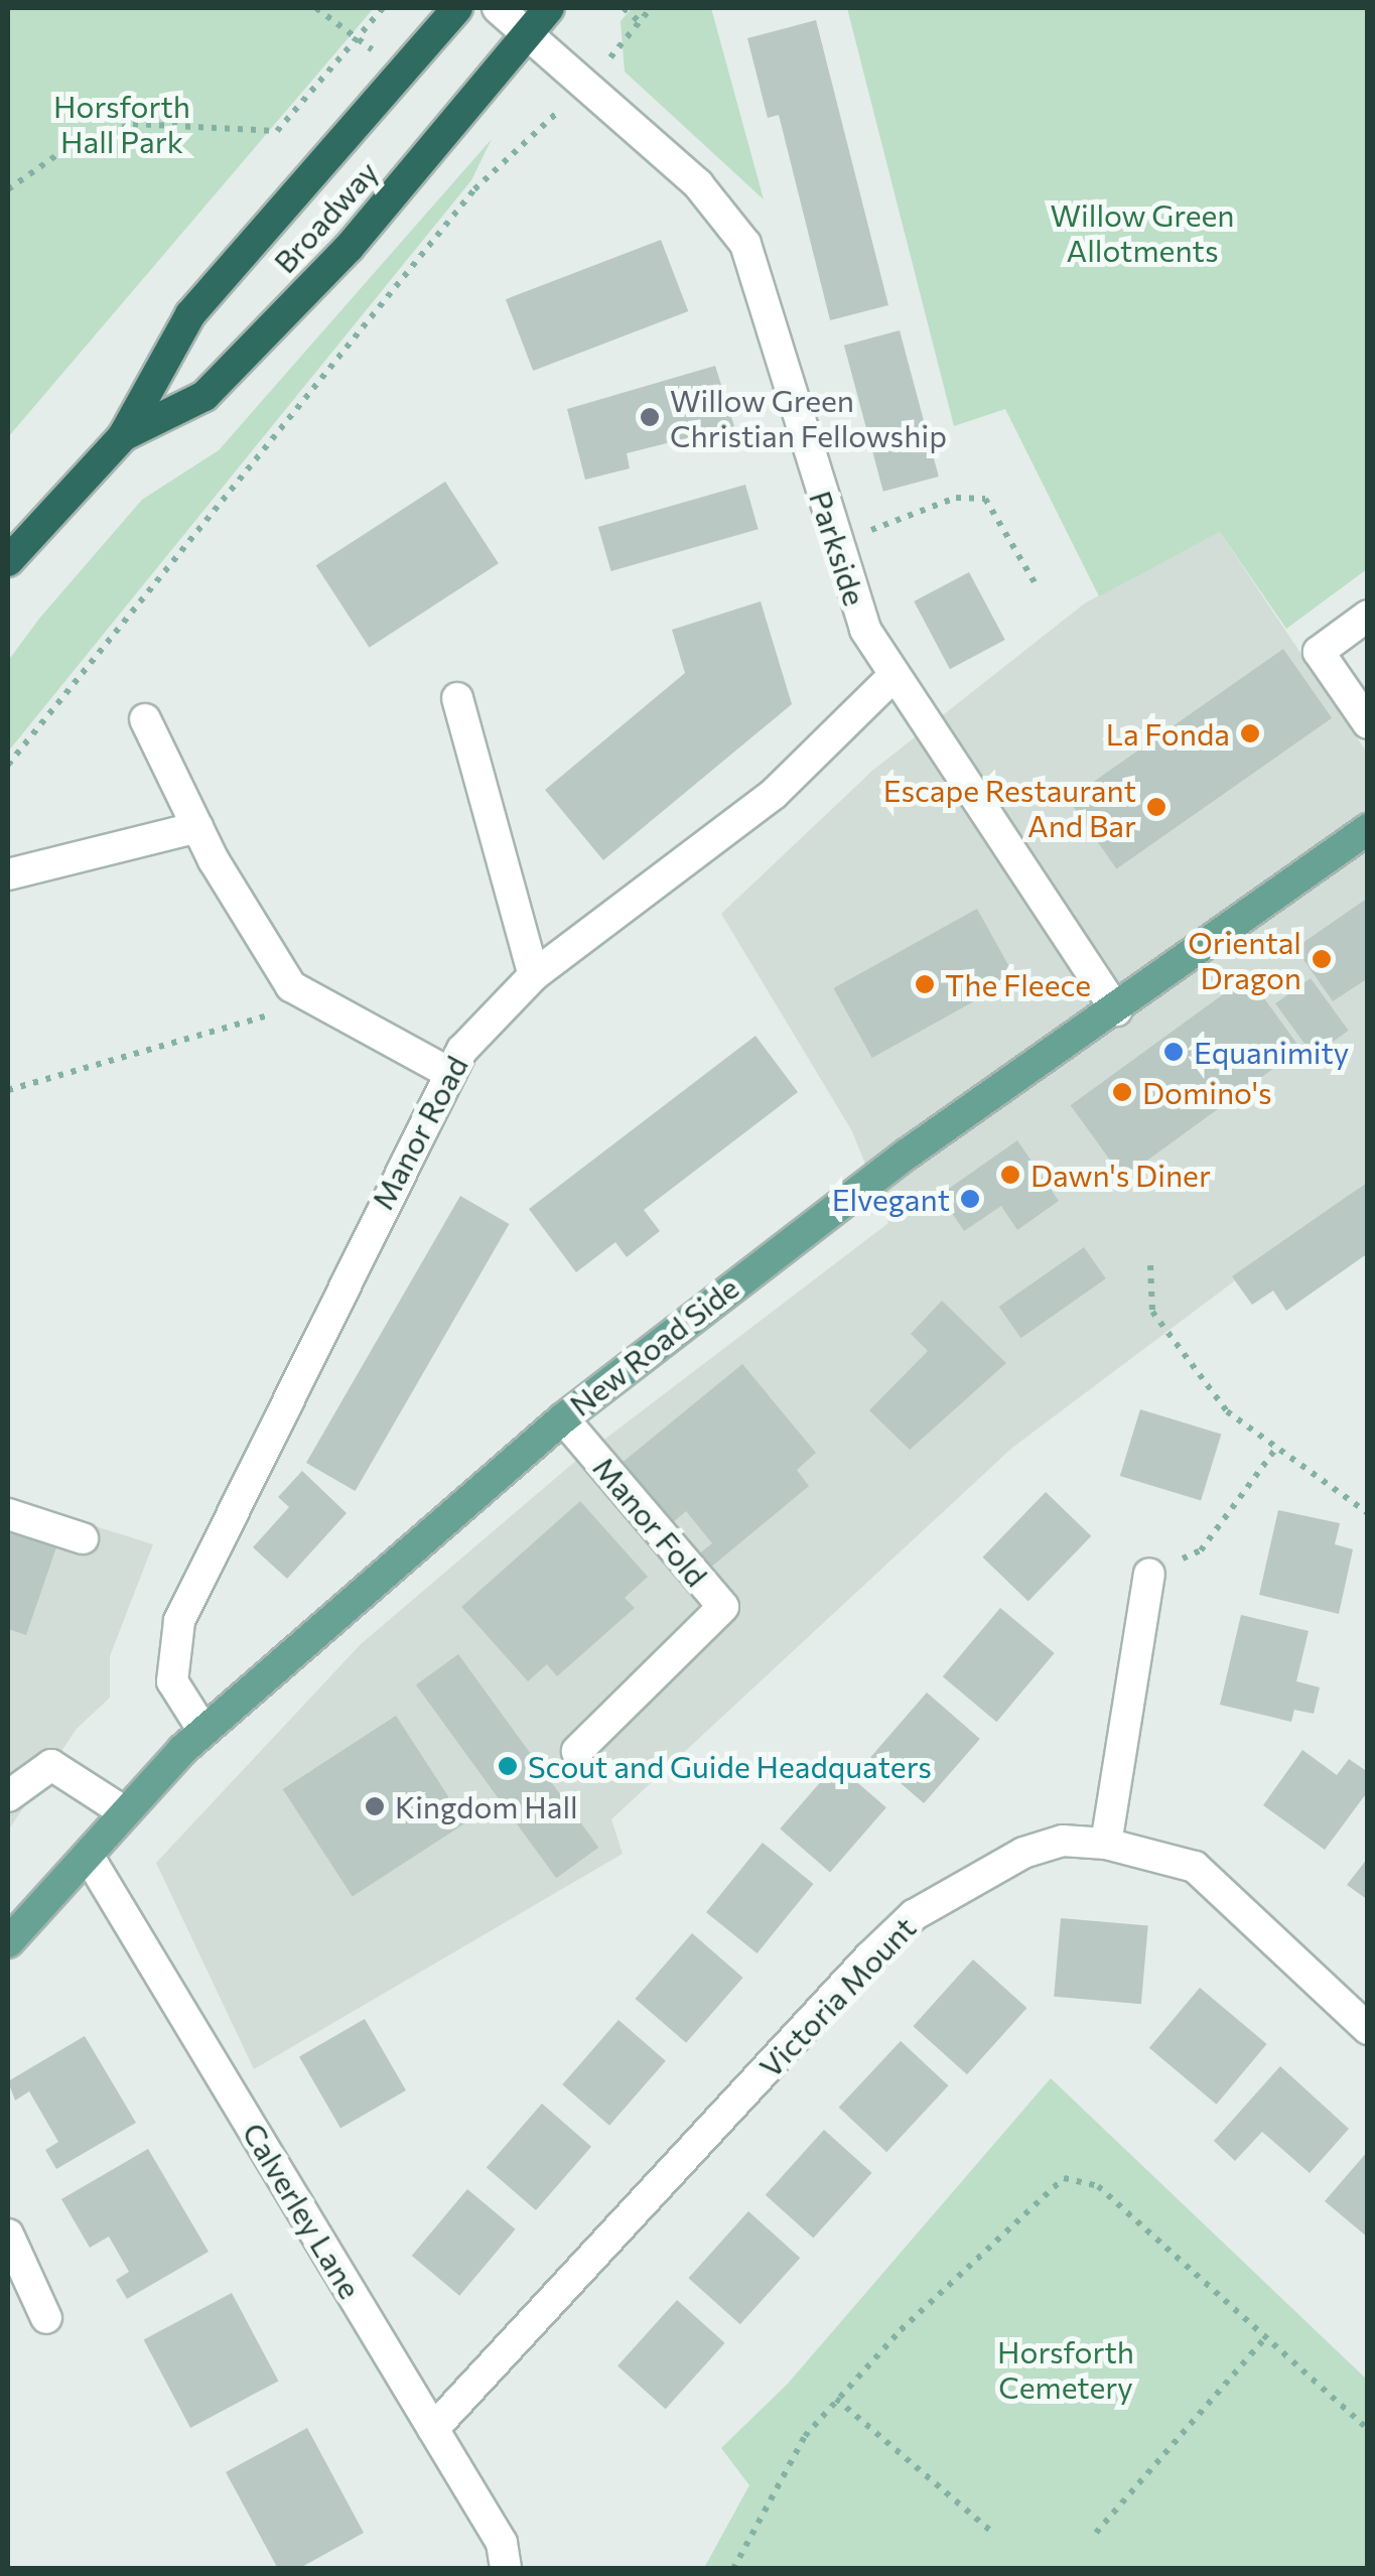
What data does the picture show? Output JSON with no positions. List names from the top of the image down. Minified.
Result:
{"streets":{"highway":["Broadway"],"main road":["New Road Side"],"street":["Parkside","Manor Road","Manor Fold","Victoria Mount","Calverley Lane"]},"crossings":[["Broadway","Parkside"],["Parkside","Manor Road"],["Parkside","New Road Side"],["Manor Road","New Road Side"],["New Road Side","Manor Fold"],["New Road Side","Calverley Lane"],["Victoria Mount","Calverley Lane"]],"parks":["Horsforth Hall Park","Willow Green Allotments","Horsforth Cemetery"],"places":["Willow Green Christian Fellowship","La Fonda","Escape Restaurant And Bar","Oriental Dragon","The Fleece","Equanimity","Domino's","Dawn's Diner","Elvegant","Scout and Guide Headquaters","Kingdom Hall"]}
